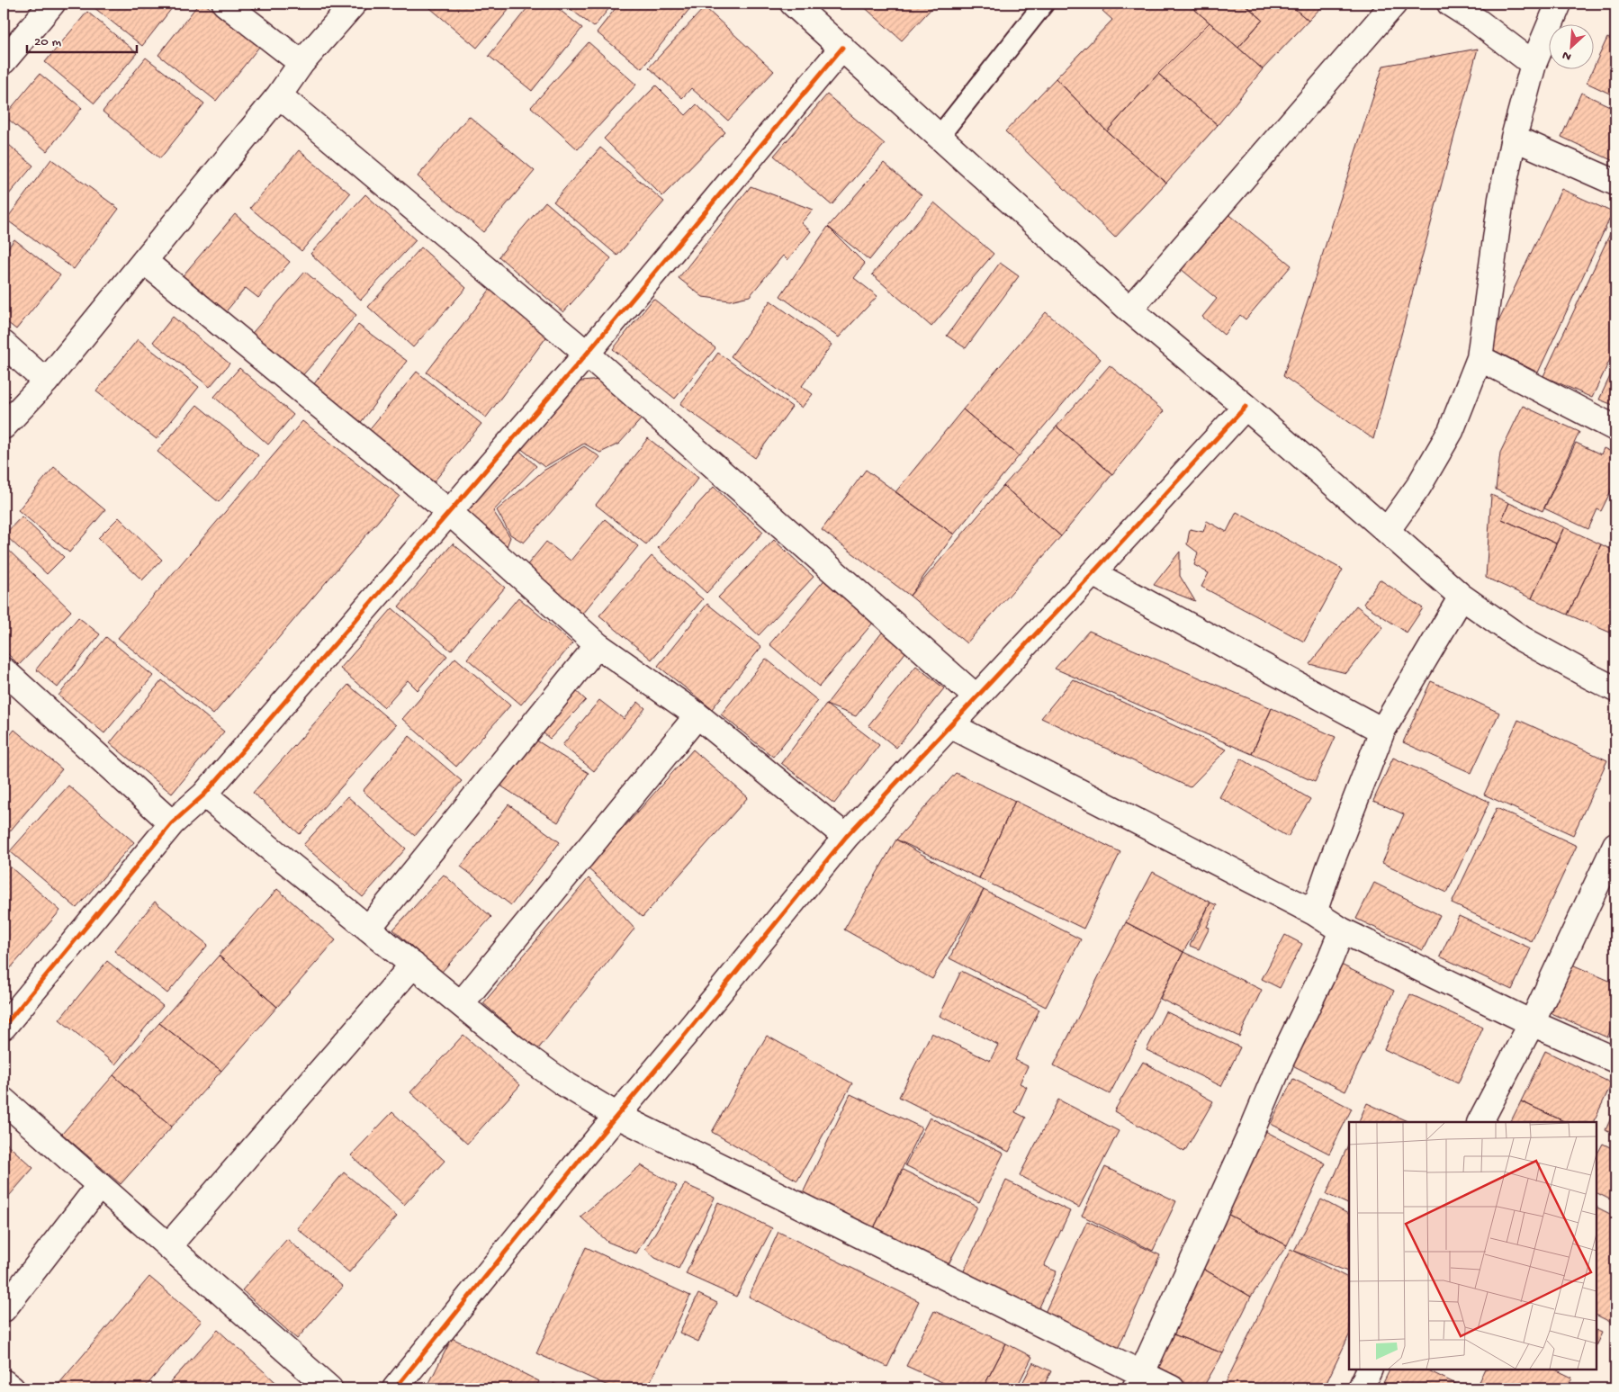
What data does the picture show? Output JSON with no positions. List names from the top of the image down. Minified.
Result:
{"scale_bar":"20 m","north":"bottom left"}
